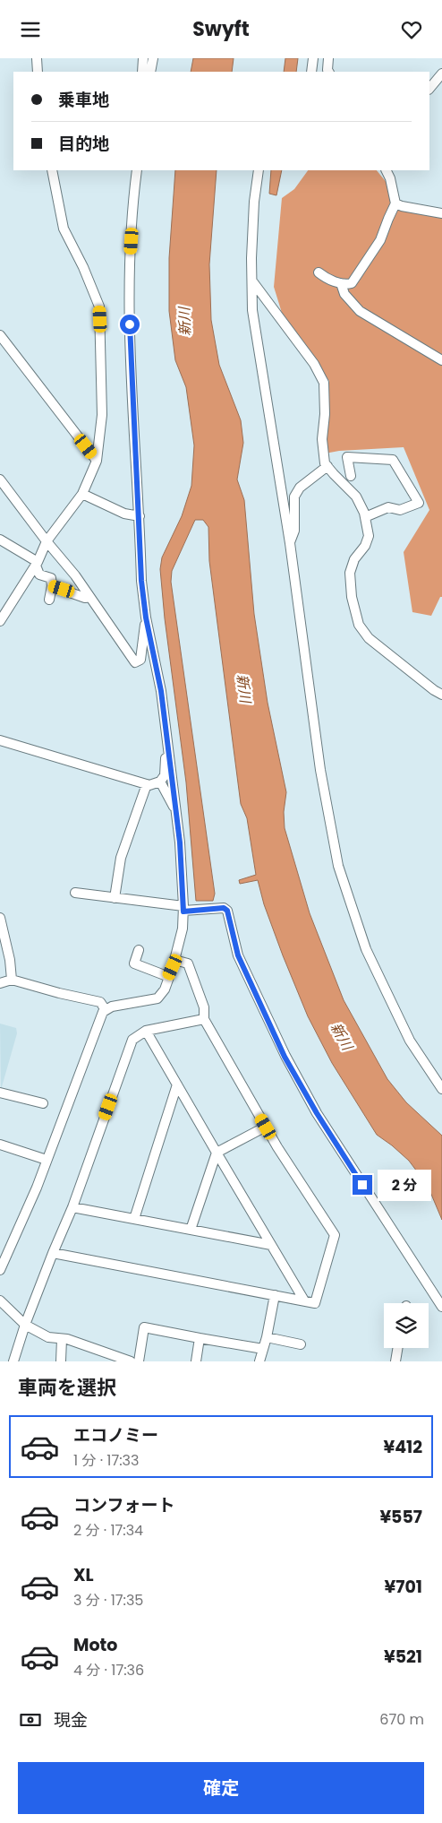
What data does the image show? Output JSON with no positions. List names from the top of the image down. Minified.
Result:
{"water":["新川"],"page":{"header":"Swyft","banner":["乗車地","目的地"],"bubble":"2 分","heading":"車両を選択","list":[{"name":"エコノミー","note":"1 分 · 17:33","value":"¥412"},{"name":"コンフォート","note":"2 分 · 17:34","value":"¥557"},{"name":"XL","note":"3 分 · 17:35","value":"¥701"},{"name":"Moto","note":"4 分 · 17:36","value":"¥521"}],"pay":["現金","670 m"],"buttons":"確定"}}
